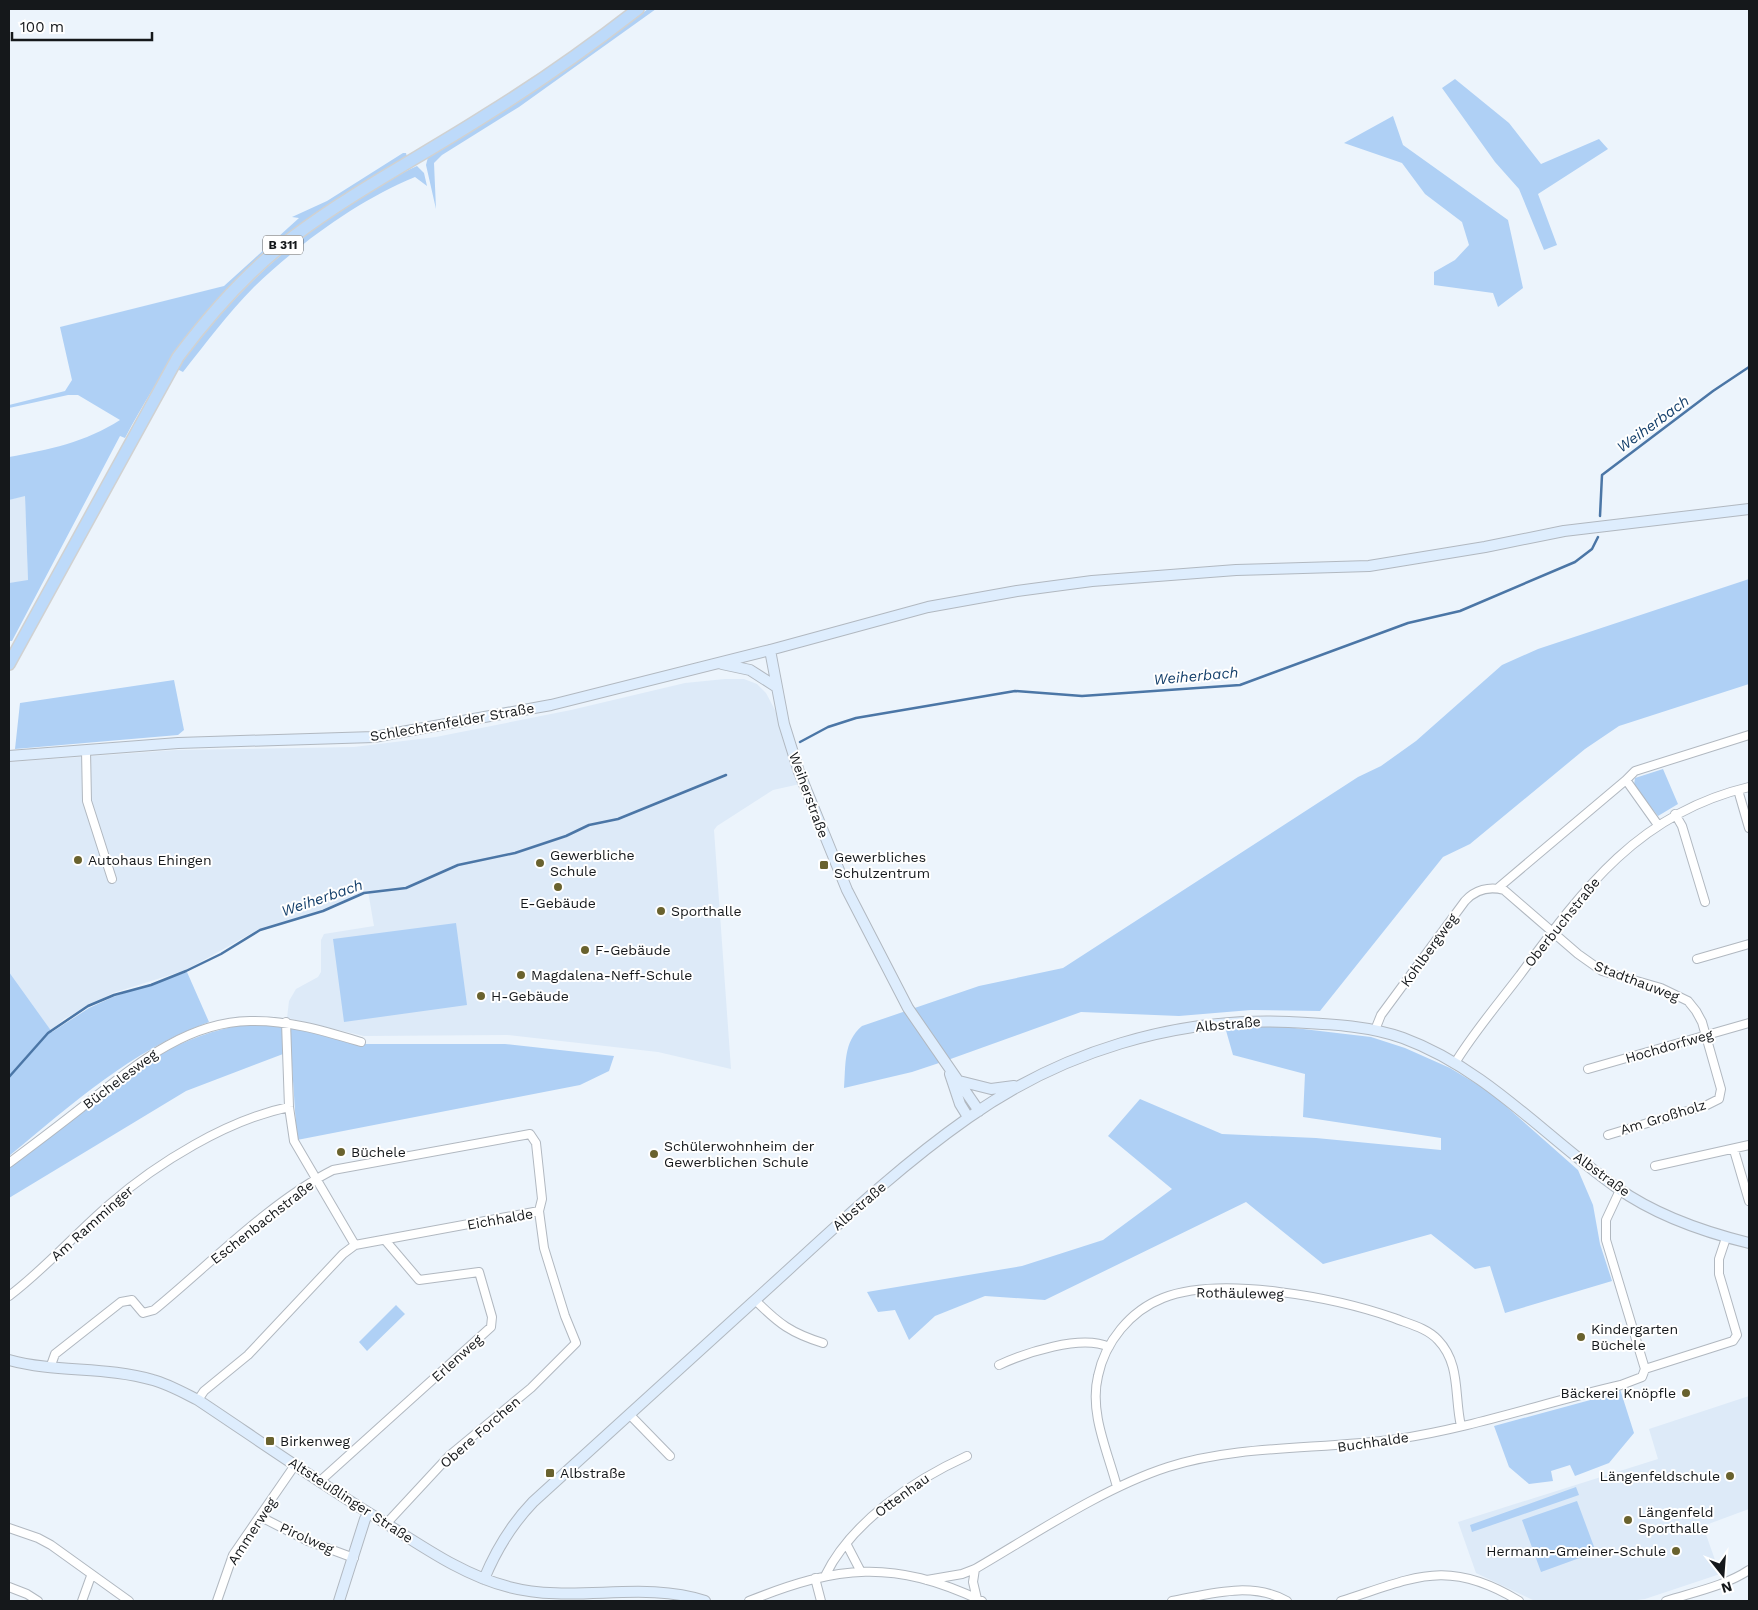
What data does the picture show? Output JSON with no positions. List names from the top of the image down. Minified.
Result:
{"streets":{"main road":["B 311"],"street":["Schlechtenfelder Straße","Weiherstraße","Oberbuchstraße","Kohlbergweg","Stadthauweg","Albstraße","Hochdorfweg","Büchelesweg","Am Großholz","Eichhalde","Eschenbachstraße","Am Ramminger","Rothäuleweg","Erlenweg","Obere Forchen","Buchhalde","Ottenhau","Altsteußlinger Straße","Ammerweg","Pirolweg"]},"crossings":[["Schlechtenfelder Straße","Weiherstraße"],["Weiherstraße","Albstraße"],["Oberbuchstraße","Stadthauweg"],["Oberbuchstraße","Albstraße"],["Kohlbergweg","Albstraße"],["Stadthauweg","Hochdorfweg"],["Stadthauweg","Am Großholz"],["Albstraße","Altsteußlinger Straße"],["Eichhalde","Eschenbachstraße"],["Eichhalde","Erlenweg"],["Eichhalde","Obere Forchen"],["Eschenbachstraße","Altsteußlinger Straße"],["Rothäuleweg","Buchhalde"],["Erlenweg","Altsteußlinger Straße"],["Obere Forchen","Altsteußlinger Straße"],["Altsteußlinger Straße","Ammerweg"],["Ammerweg","Pirolweg"]],"water":["Weiherbach"],"places":{"other":["Autohaus Ehingen","Gewerbliche Schule","E-Gebäude","Sporthalle","F-Gebäude","Magdalena-Neff-Schule","H-Gebäude","Büchele","Schülerwohnheim der Gewerblichen Schule","Kindergarten Büchele","Bäckerei Knöpfle","Längenfeldschule","Längenfeld Sporthalle","Hermann-Gmeiner-Schule"],"transit":["Gewerbliches Schulzentrum","Birkenweg","Albstraße"]},"scale_bar":"100 m","north":"bottom"}
